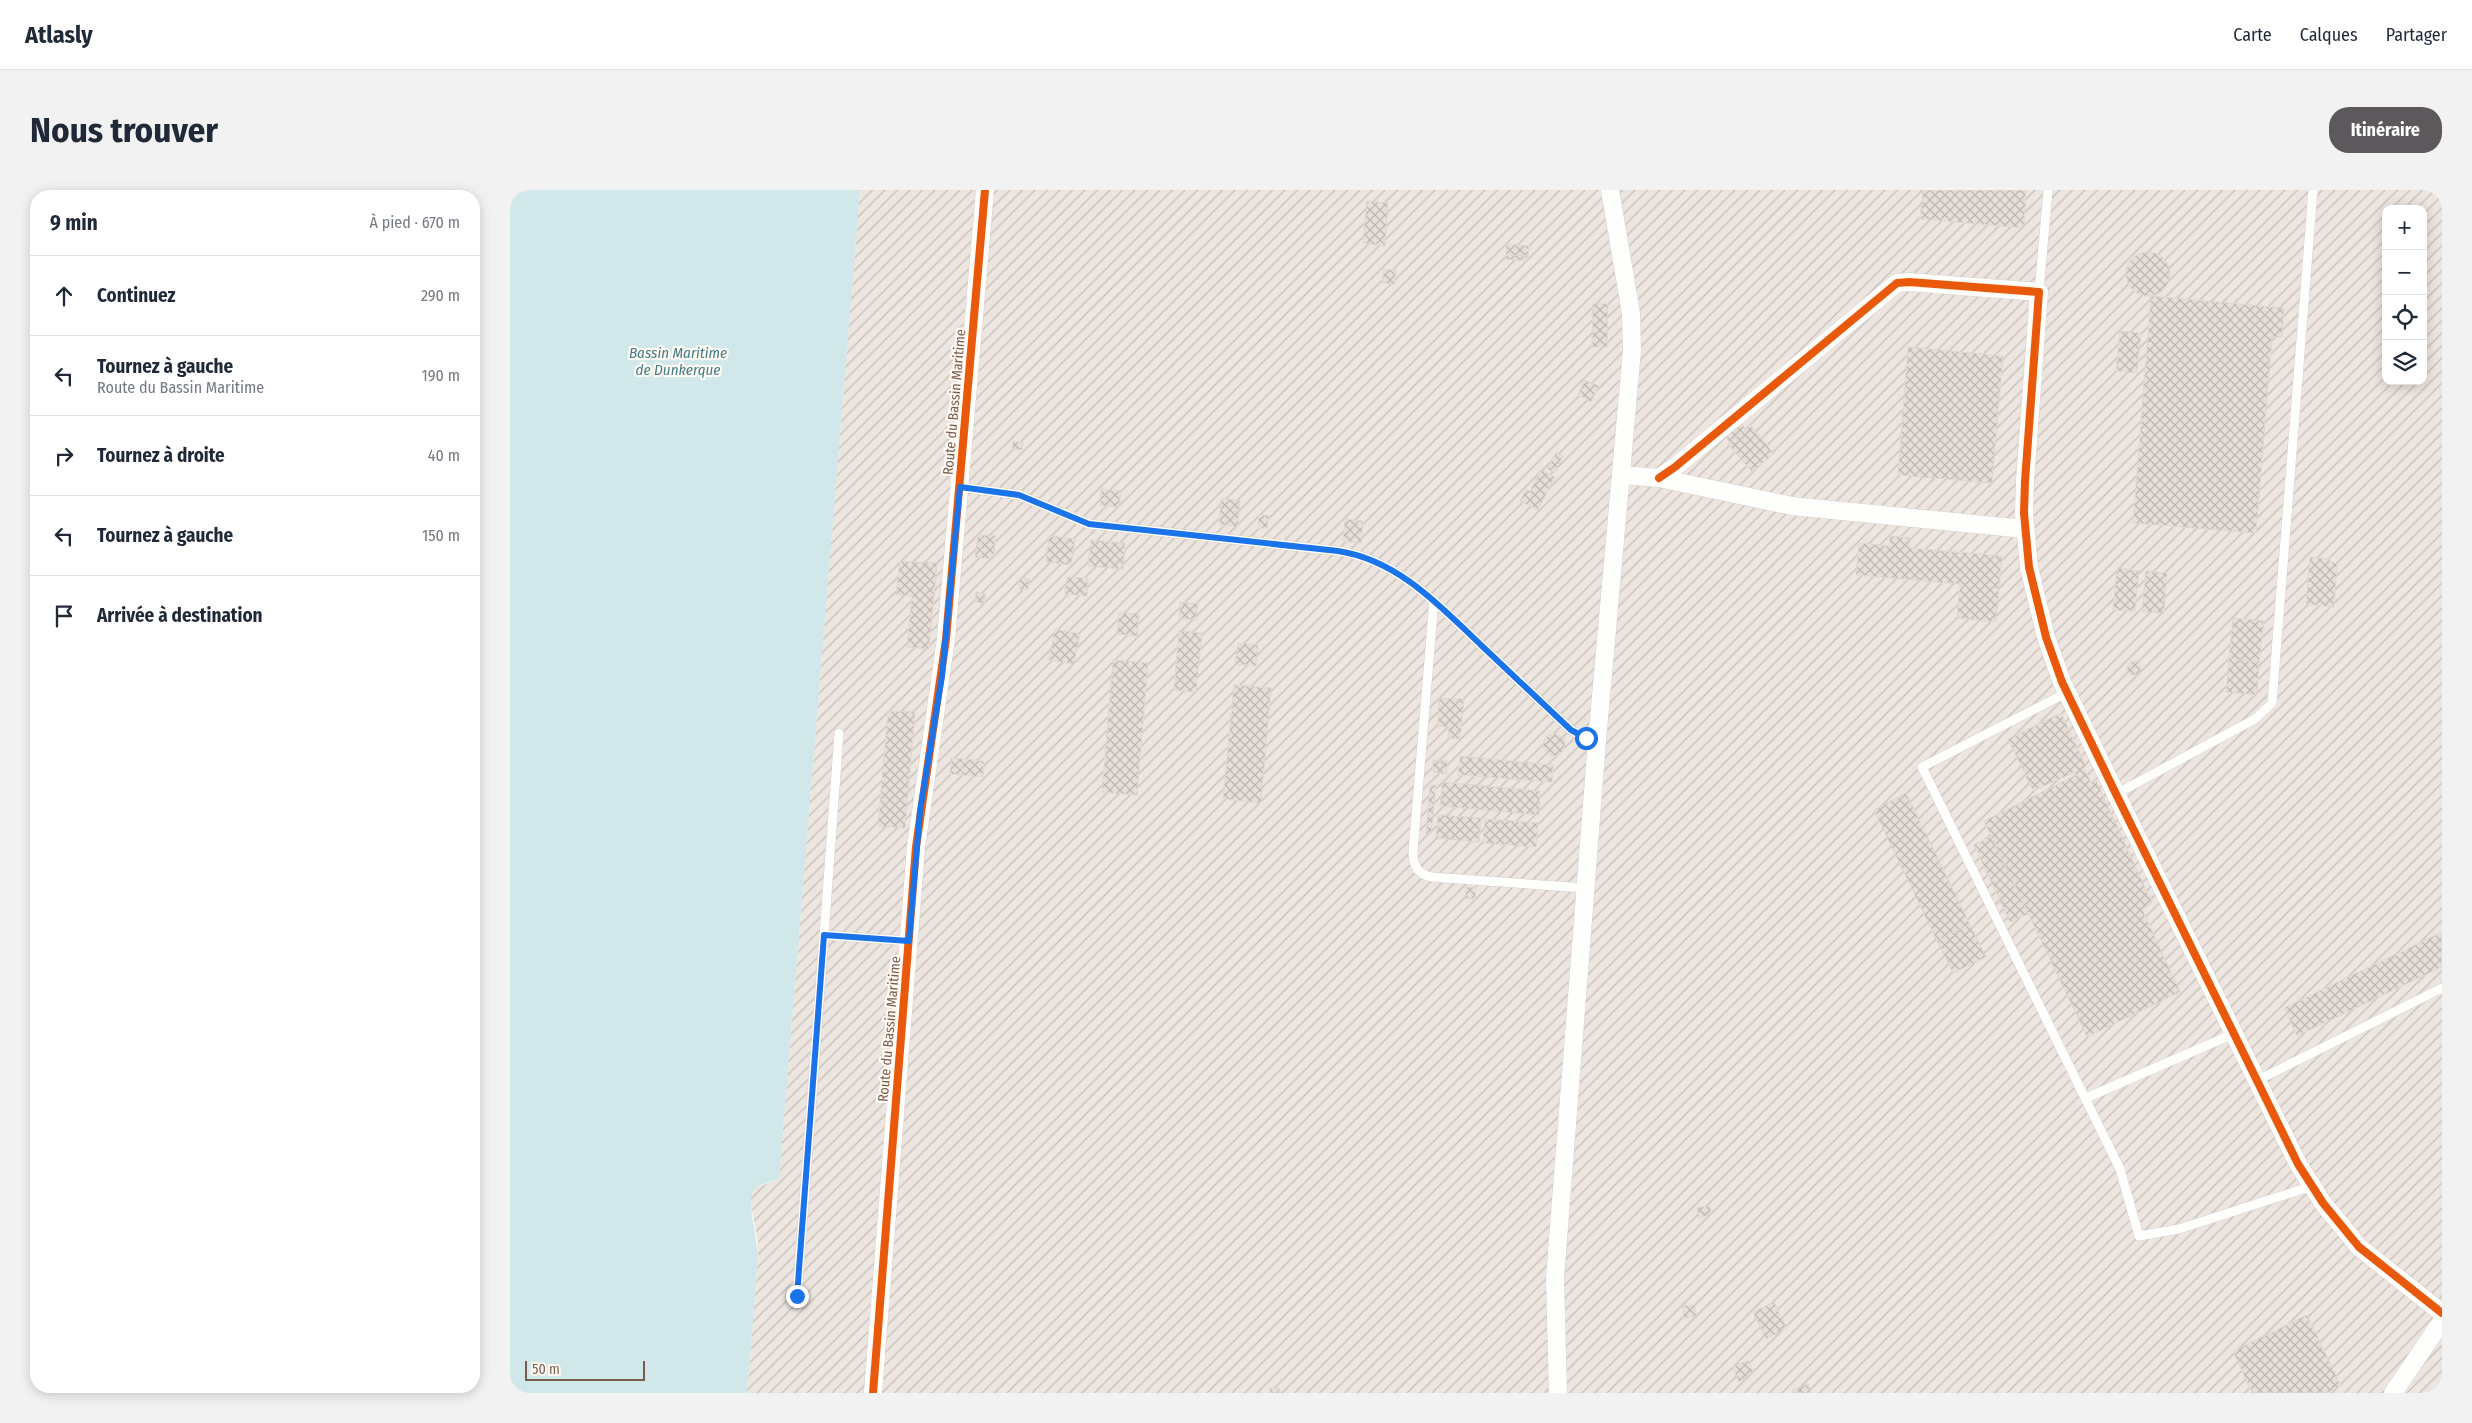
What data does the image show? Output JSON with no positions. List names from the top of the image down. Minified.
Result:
{"streets":{"street":["Route du Bassin Maritime"]},"water":["Bassin Maritime de Dunkerque"],"scale_bar":"50 m","page":{"header":"Atlasly","nav":["Carte","Calques","Partager"],"buttons":"Itinéraire","title":"Nous trouver","heading":["9 min","À pied · 670 m"],"map_buttons":["+","−"],"list":[["Continuez","290 m"],["Tournez à gauche","Route du Bassin Maritime","190 m"],["Tournez à droite","40 m"],["Tournez à gauche","150 m"],"Arrivée à destination"],"scale":"50 m"}}
